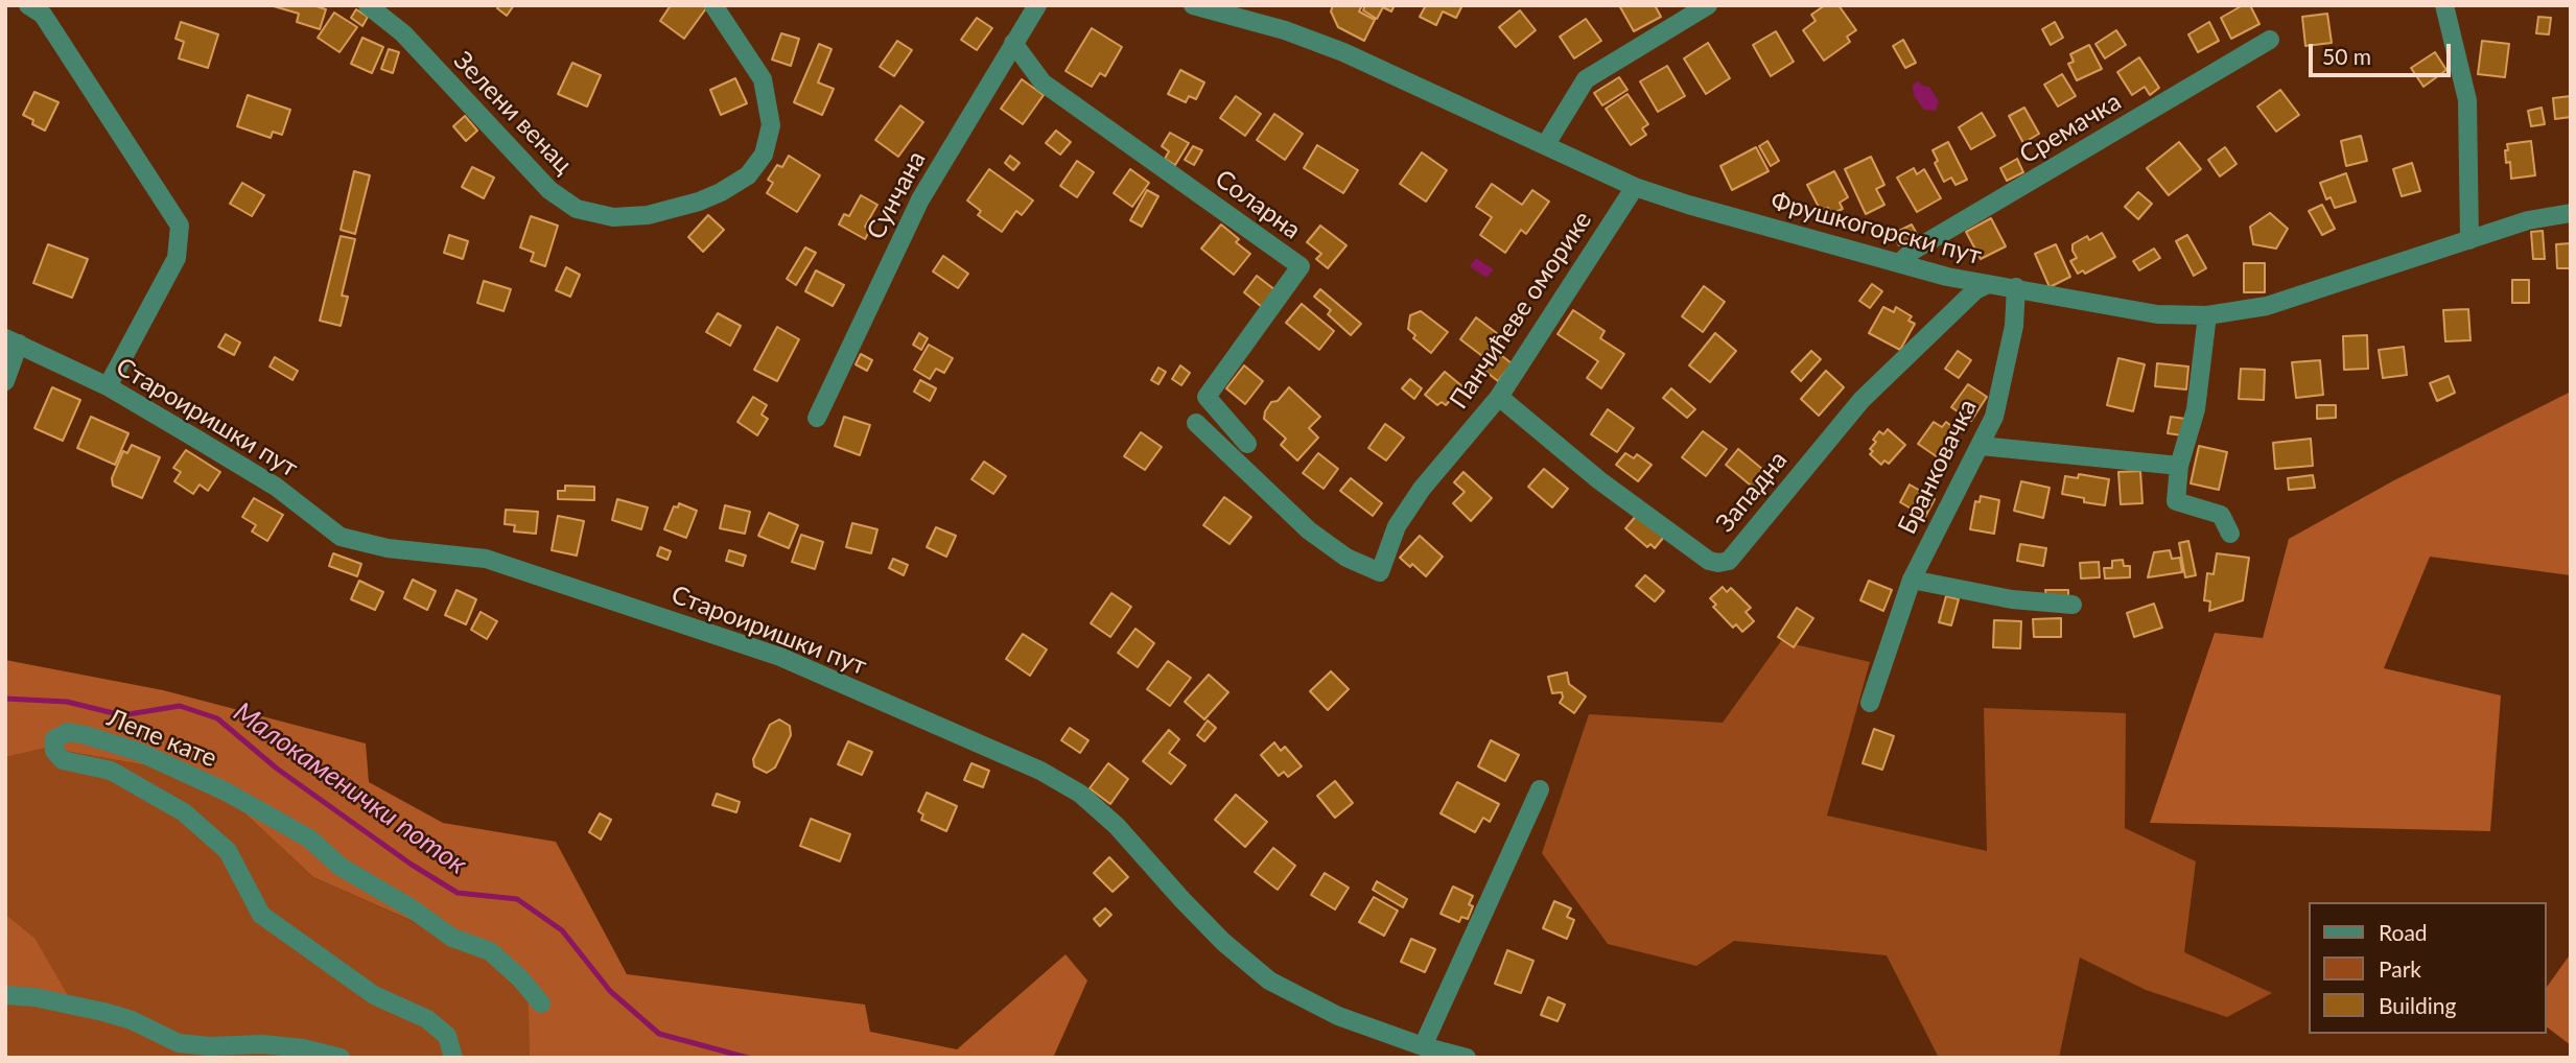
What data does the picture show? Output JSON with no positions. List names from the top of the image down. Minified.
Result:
{"streets":{"street":["Зелени венац","Сремачка","Сунчана","Соларна","Фрушкогорски пут","Панчићеве оморике","Староиришки пут","Бранковачка","Западна","Лепе кате"]},"crossings":[["Сремачка","Фрушкогорски пут"],["Сунчана","Соларна"],["Фрушкогорски пут","Панчићеве оморике"],["Фрушкогорски пут","Бранковачка"],["Фрушкогорски пут","Западна"],["Панчићеве оморике","Западна"]],"water":["Малокаменички поток"],"legend":["Road","Park","Building"],"scale_bar":"50 m"}
